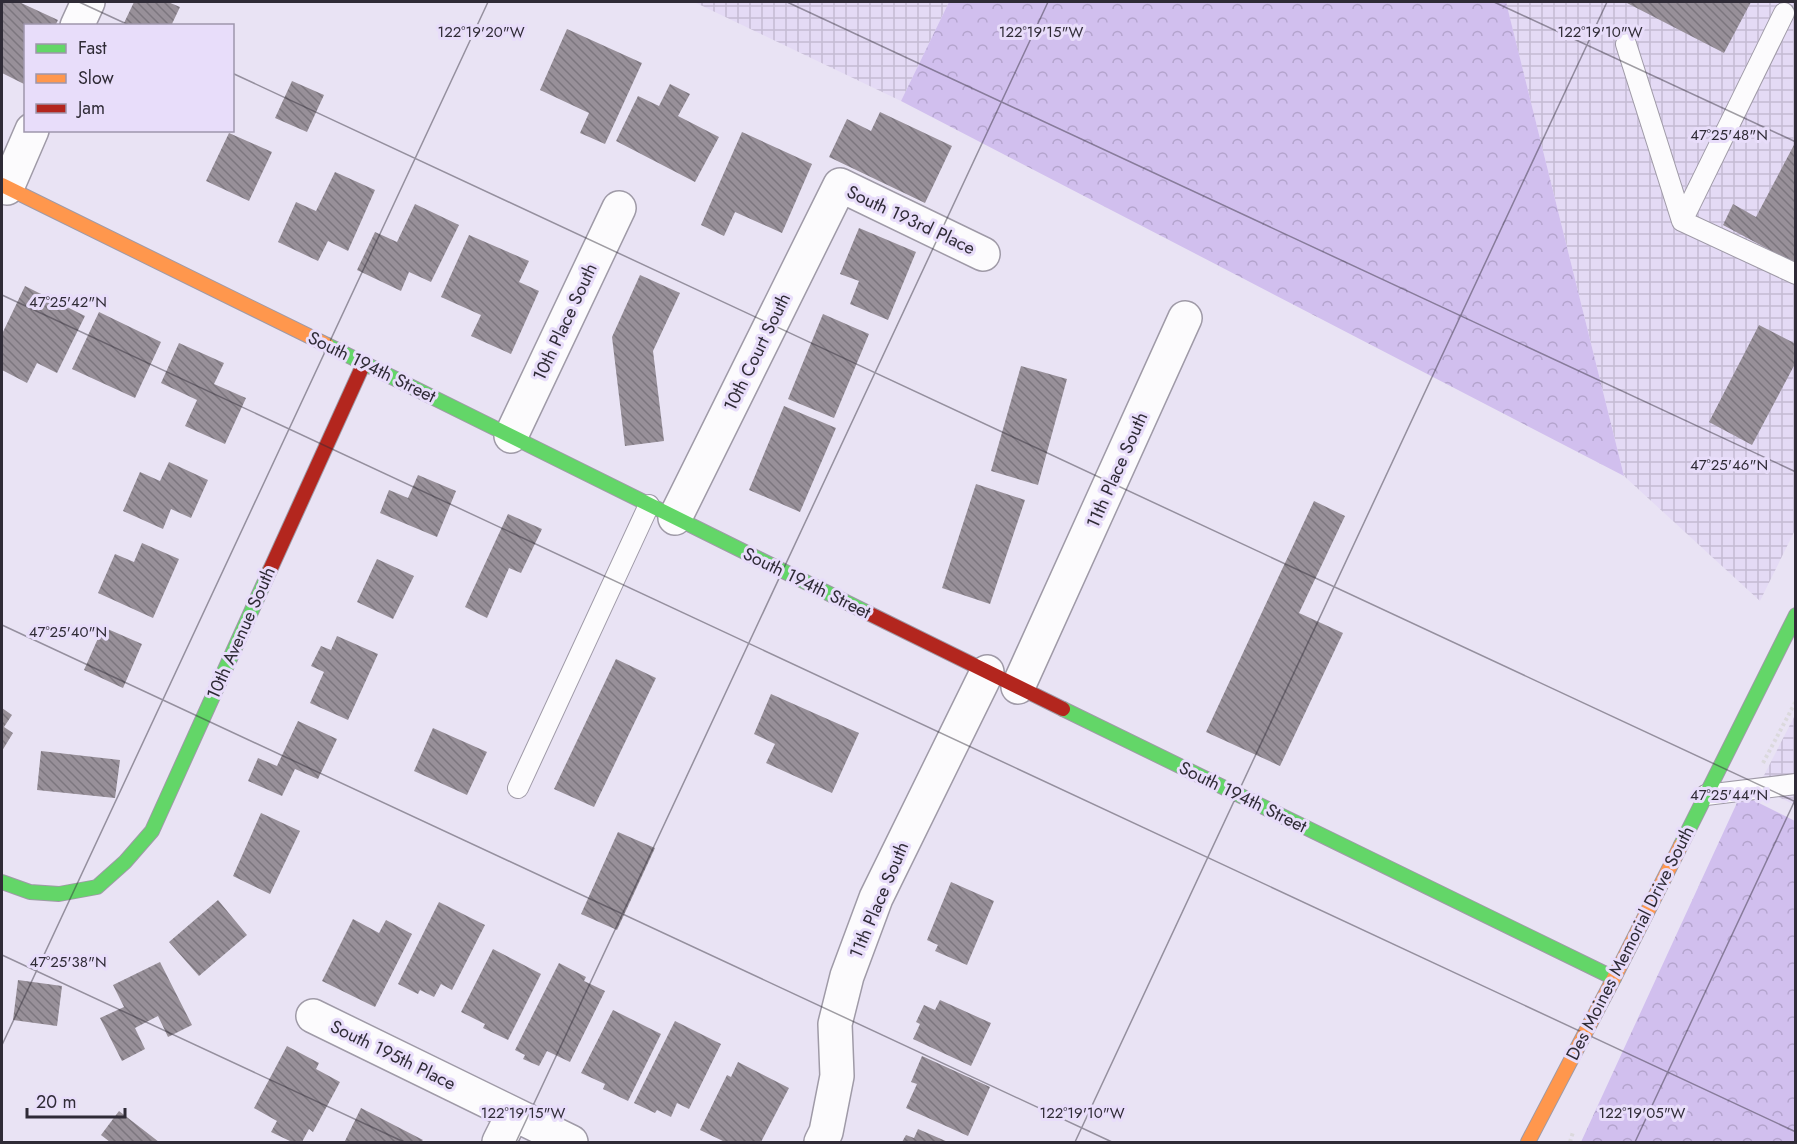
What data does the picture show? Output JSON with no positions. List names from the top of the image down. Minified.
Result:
{"streets":{"street":["South 193rd Place","10th Place South","10th Court South","South 194th Street","11th Place South","10th Avenue South","Des Moines Memorial Drive South","South 195th Place"]},"crossings":[["South 193rd Place","10th Court South"],["10th Place South","South 194th Street"],["10th Court South","South 194th Street"],["South 194th Street","11th Place South"],["South 194th Street","10th Avenue South"],["South 194th Street","Des Moines Memorial Drive South"]],"legend":["Fast","Slow","Jam"],"scale_bar":"20 m","coordinates":["122°19'20\"W","122°19'15\"W","122°19'10\"W","47°25'48\"N","47°25'42\"N","47°25'46\"N","47°25'40\"N","47°25'44\"N","47°25'38\"N","122°19'05\"W"]}
